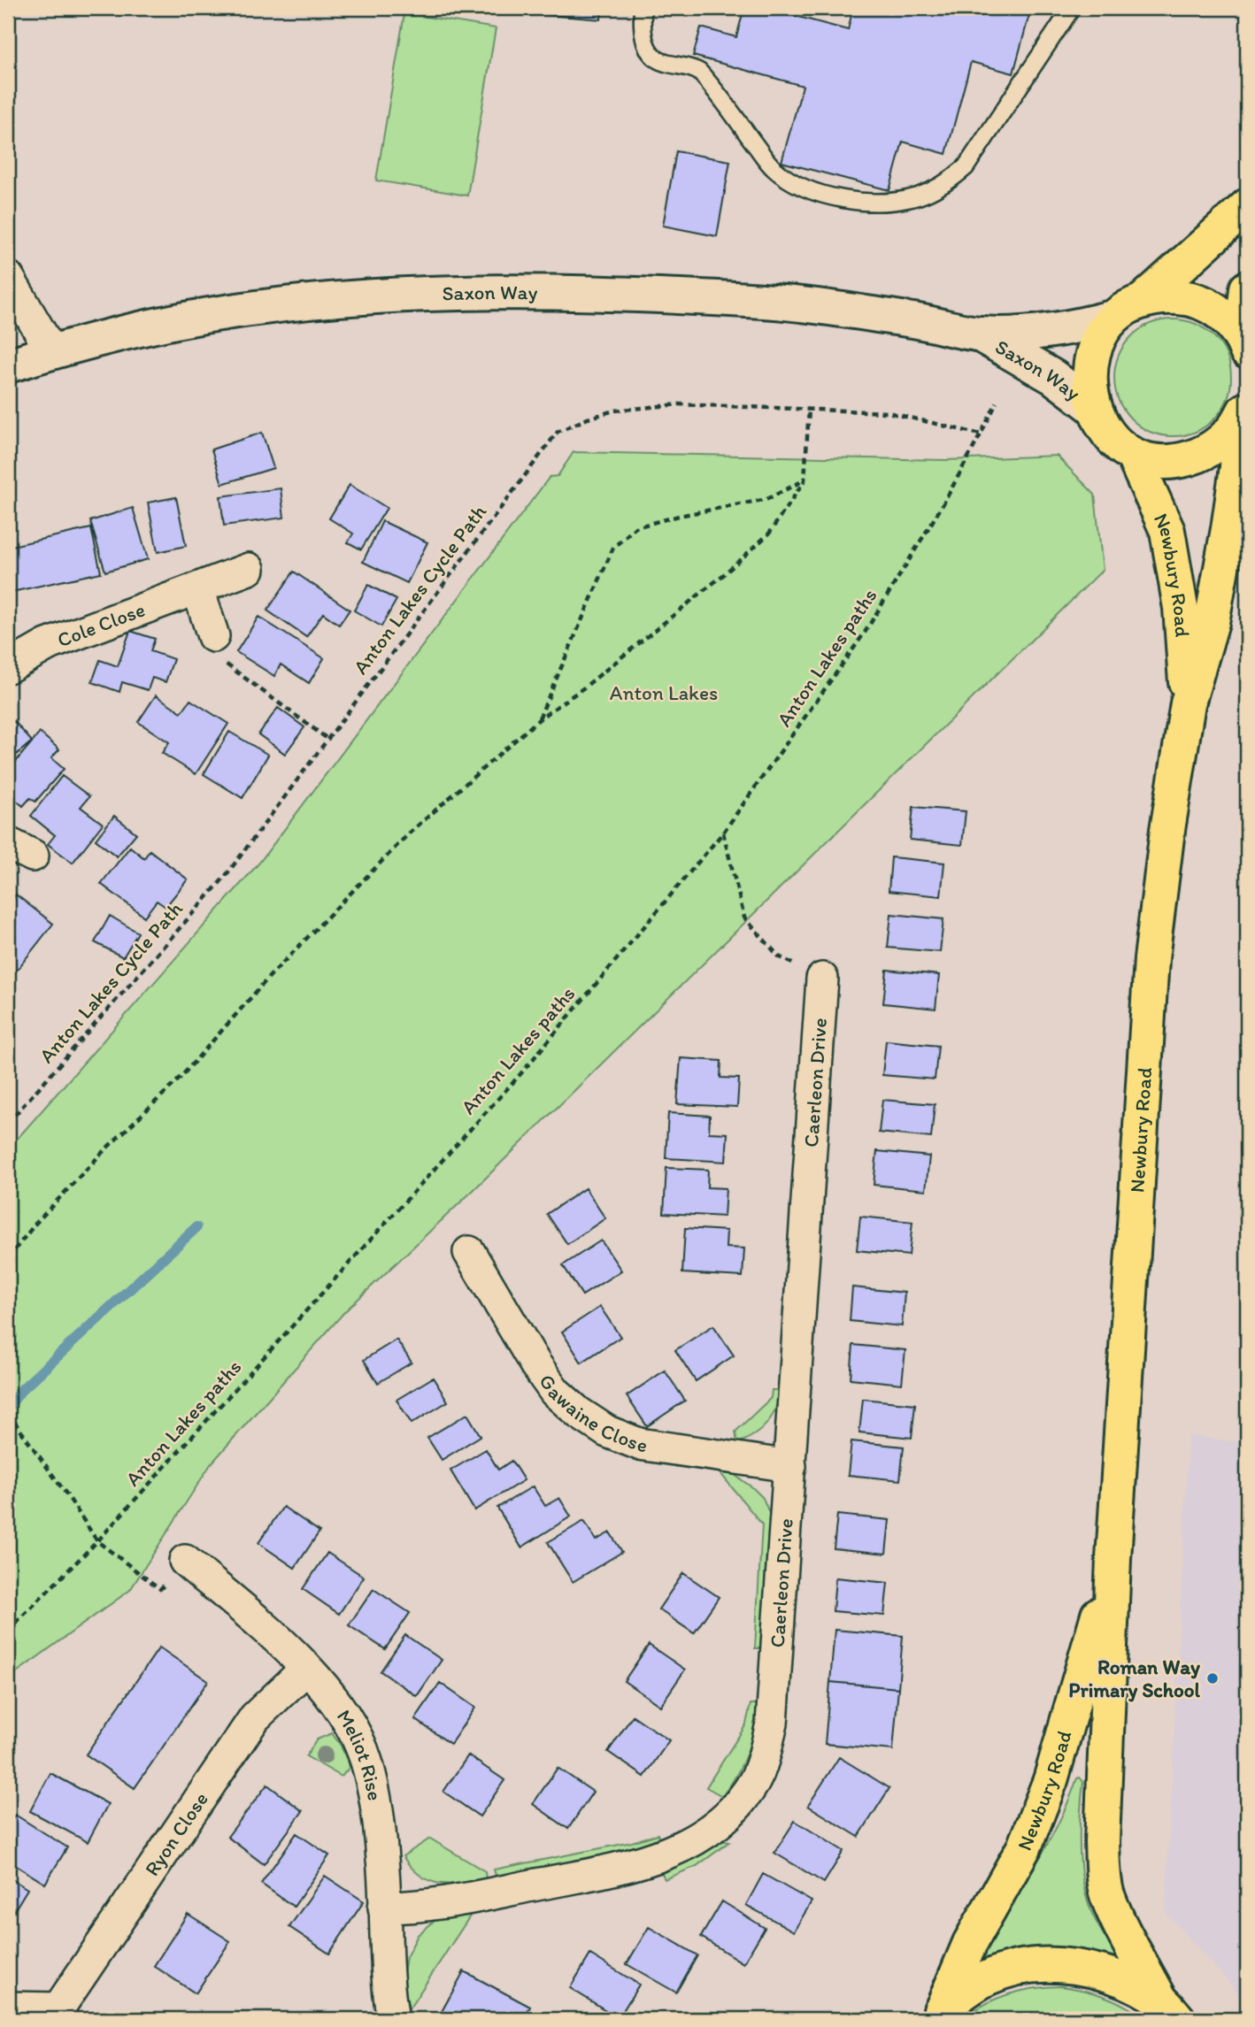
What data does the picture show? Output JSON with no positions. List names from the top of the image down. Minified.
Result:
{"streets":{"main road":["Newbury Road"],"street":["Saxon Way","Cole Close","Caerleon Drive","Gawaine Close","Meliot Rise","Ryon Close"],"path":["Anton Lakes Cycle Path","Anton Lakes paths"]},"crossings":[["Anton Lakes Cycle Path","Anton Lakes paths"],["Caerleon Drive","Gawaine Close"],["Caerleon Drive","Meliot Rise"],["Meliot Rise","Ryon Close"]],"parks":["Anton Lakes"],"places":["Roman Way Primary School"]}
